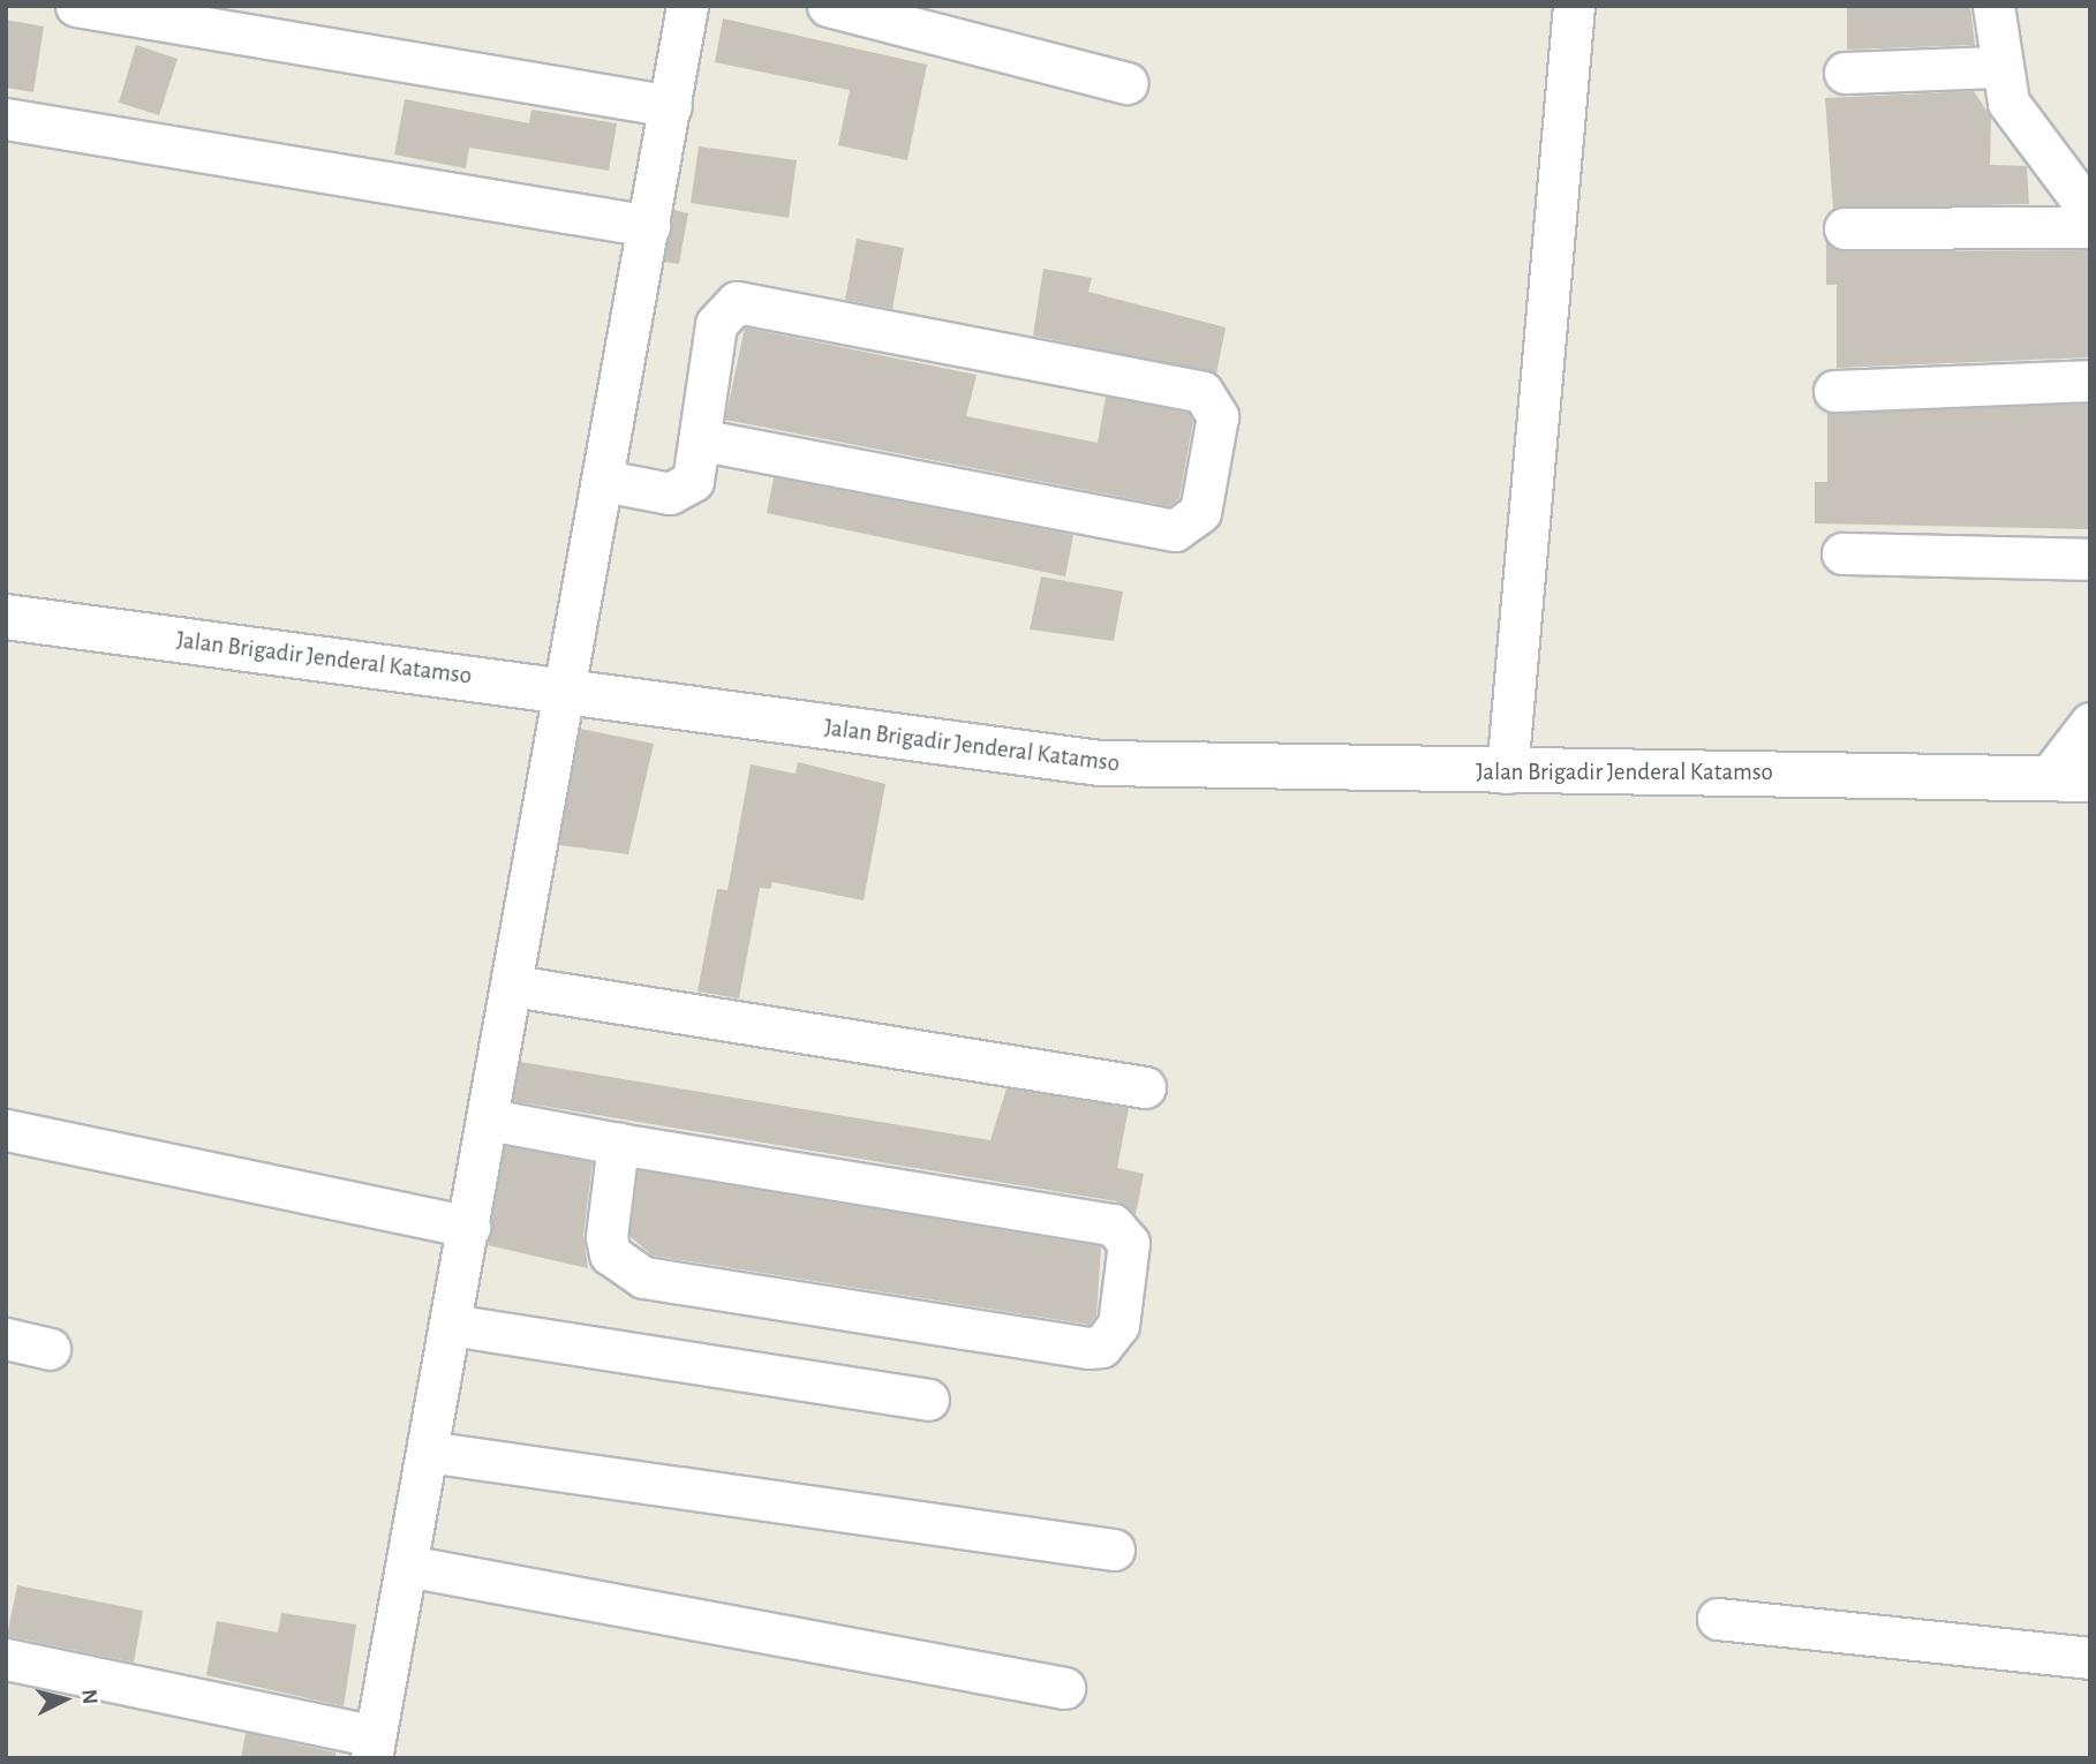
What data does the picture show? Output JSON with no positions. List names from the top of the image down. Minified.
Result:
{"streets":{"main road":["Jalan Brigadir Jenderal Katamso"]},"north":"right"}
